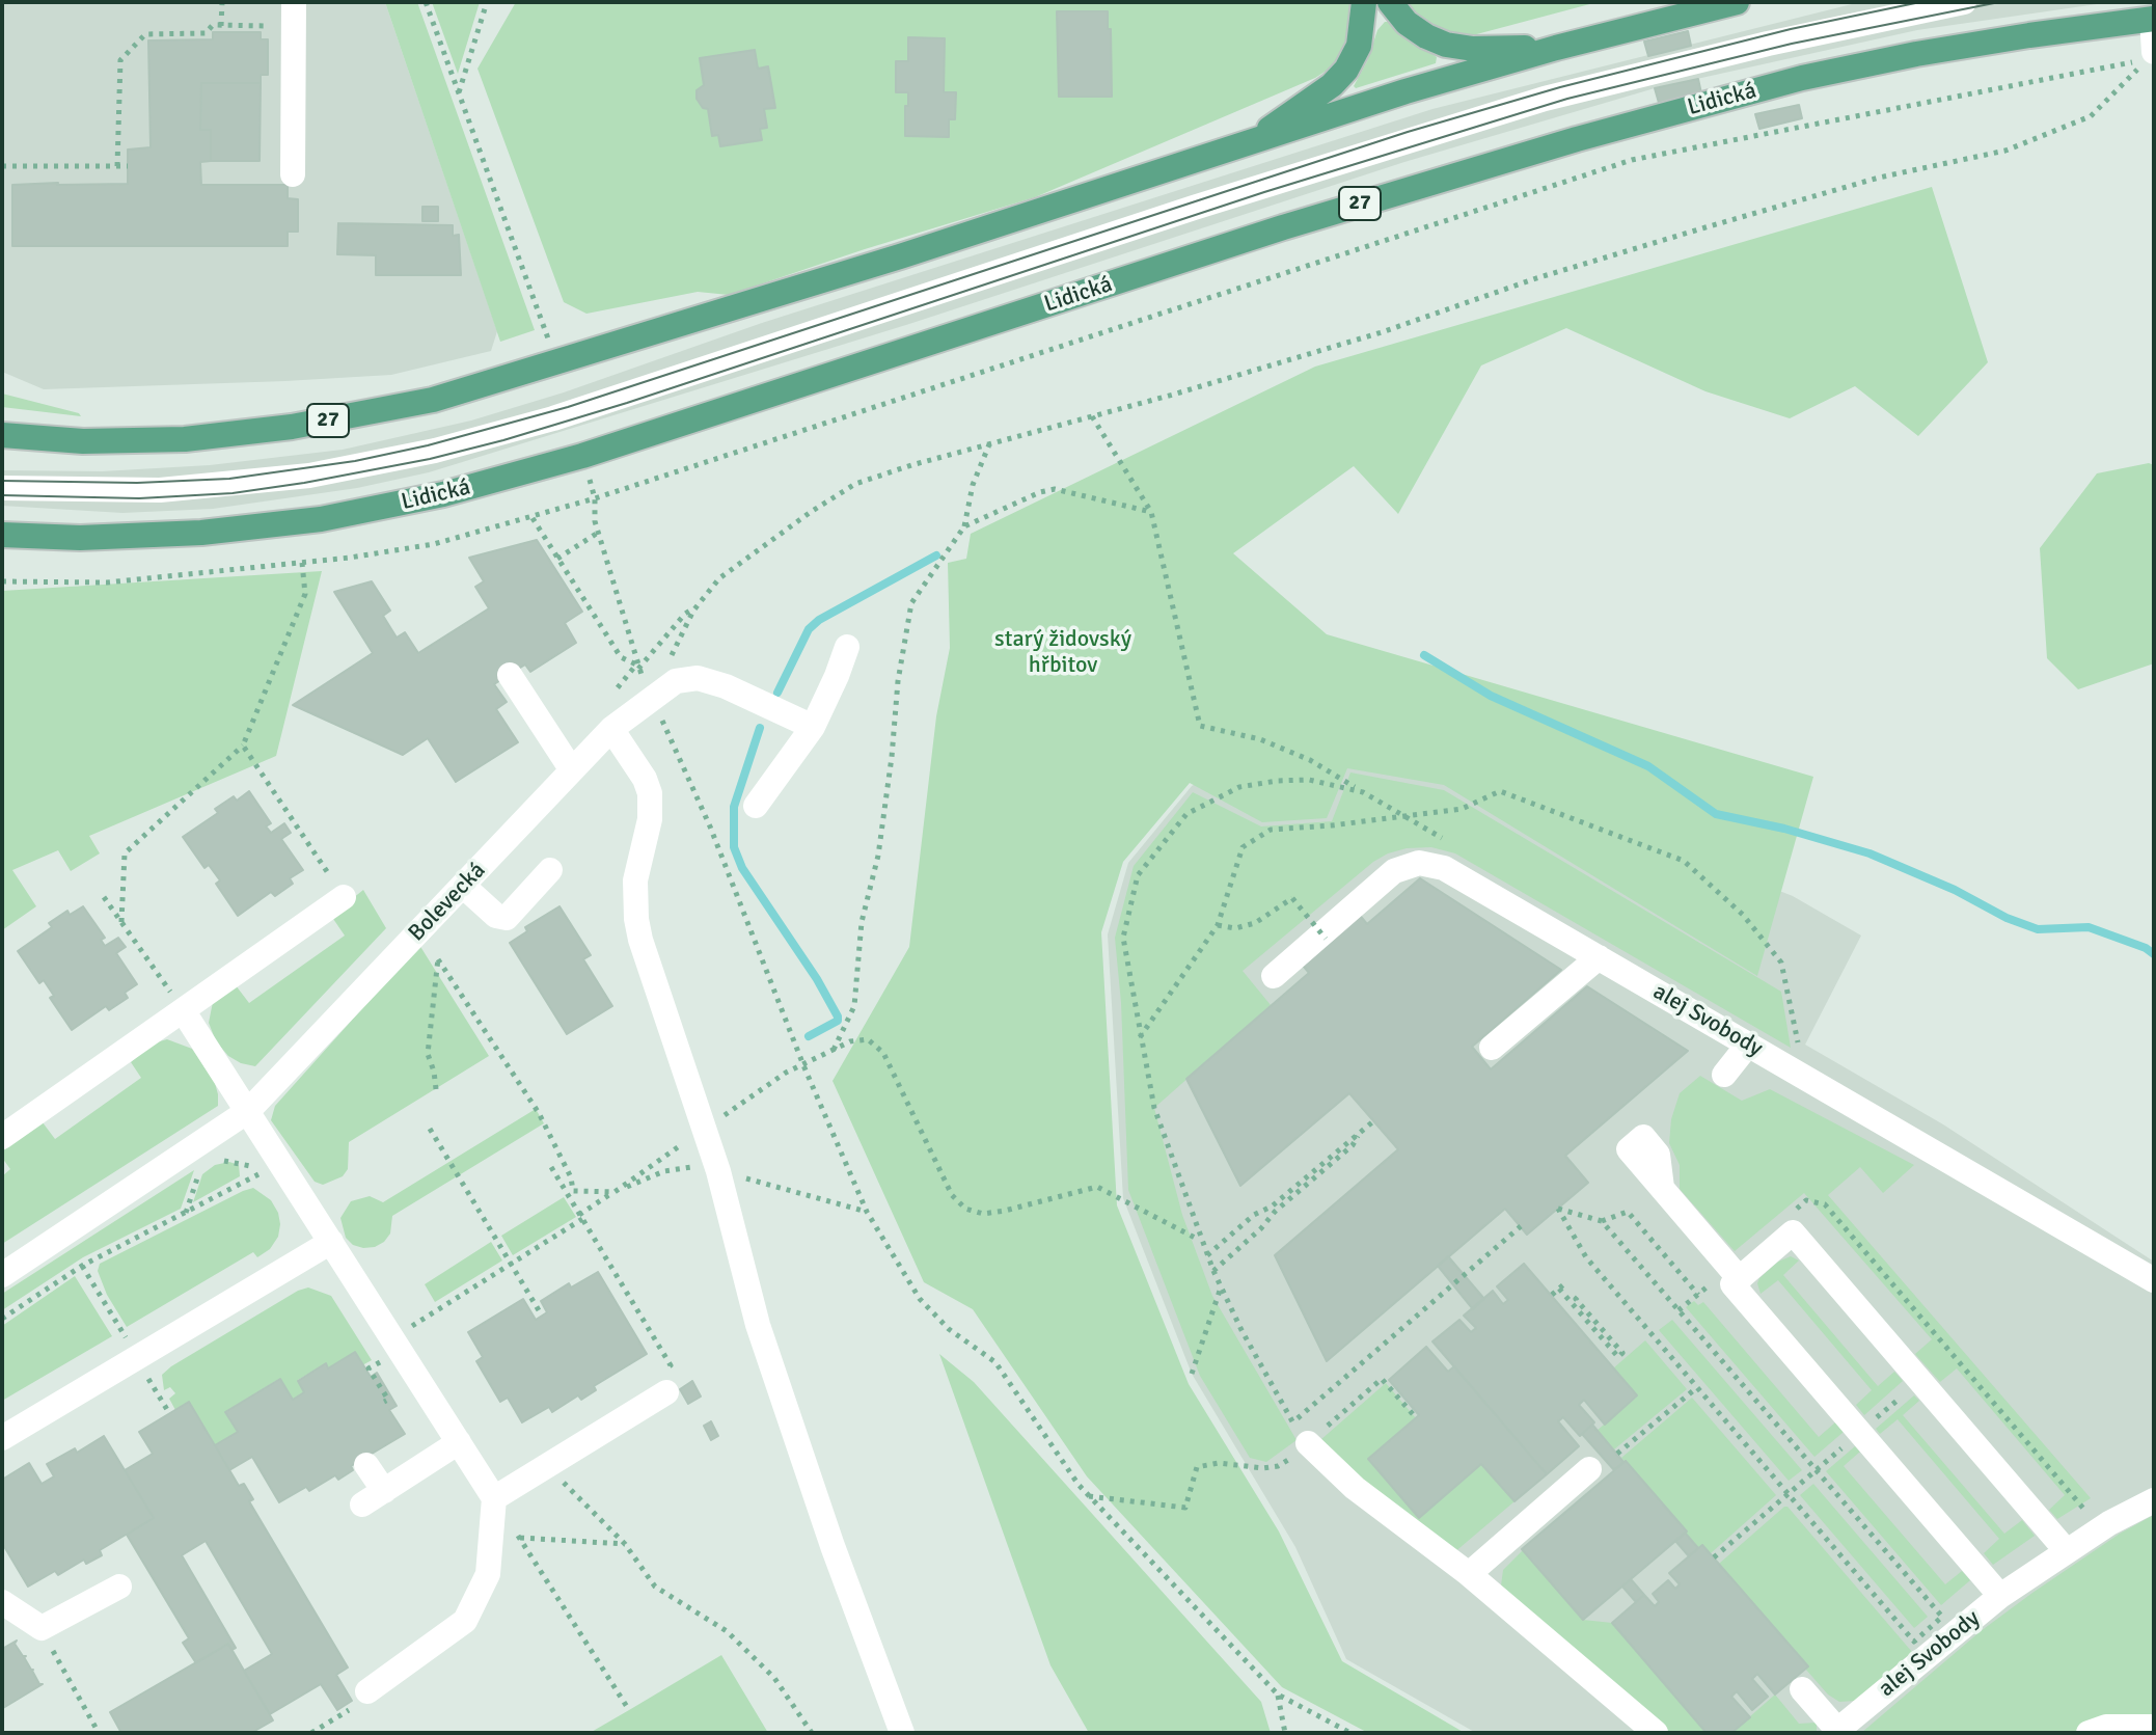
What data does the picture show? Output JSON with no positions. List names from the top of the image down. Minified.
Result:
{"streets":{"main road":["Lidická","27"],"street":["Bolevecká","alej Svobody"]},"parks":["starý židovský hřbitov"]}
